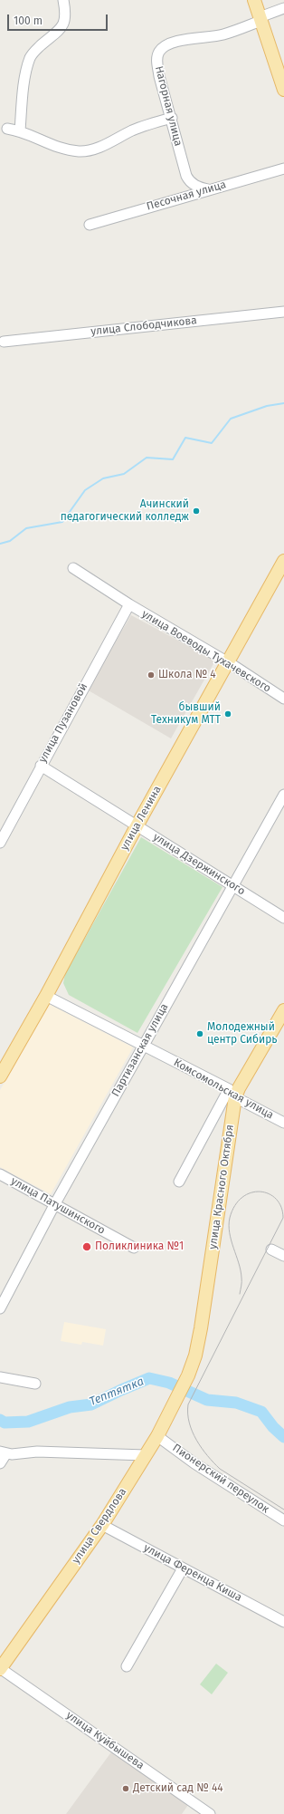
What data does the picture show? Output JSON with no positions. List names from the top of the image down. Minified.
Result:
{"streets":{"main road":["улица Ленина","улица Красного Октября","улица Свердлова"],"street":["Нагорная улица","Песочная улица","улица Слободчикова","улица Воеводы Тухачевского","улица Пузановой","улица Дзержинского","Партизанская улица","Комсомольская улица","улица Патушинского","Пионерский переулок","улица Ференца Киша","улица Куйбышева"]},"crossings":[["Нагорная улица","Песочная улица"],["улица Воеводы Тухачевского","улица Пузановой"],["улица Воеводы Тухачевского","улица Ленина"],["улица Пузановой","улица Дзержинского"],["улица Ленина","улица Дзержинского"],["улица Ленина","Комсомольская улица"],["улица Дзержинского","Партизанская улица"],["Партизанская улица","Комсомольская улица"],["Партизанская улица","улица Патушинского"],["Комсомольская улица","улица Красного Октября"],["улица Красного Октября","улица Свердлова"],["Пионерский переулок","улица Свердлова"],["улица Свердлова","улица Ференца Киша"],["улица Свердлова","улица Куйбышева"]],"water":["Тептятка"],"places":["Ачинский педагогический колледж","Школа № 4","бывший Техникум МТТ","Молодежный центр Сибирь","Поликлиника №1","Детский сад № 44"],"scale_bar":"100 m"}
